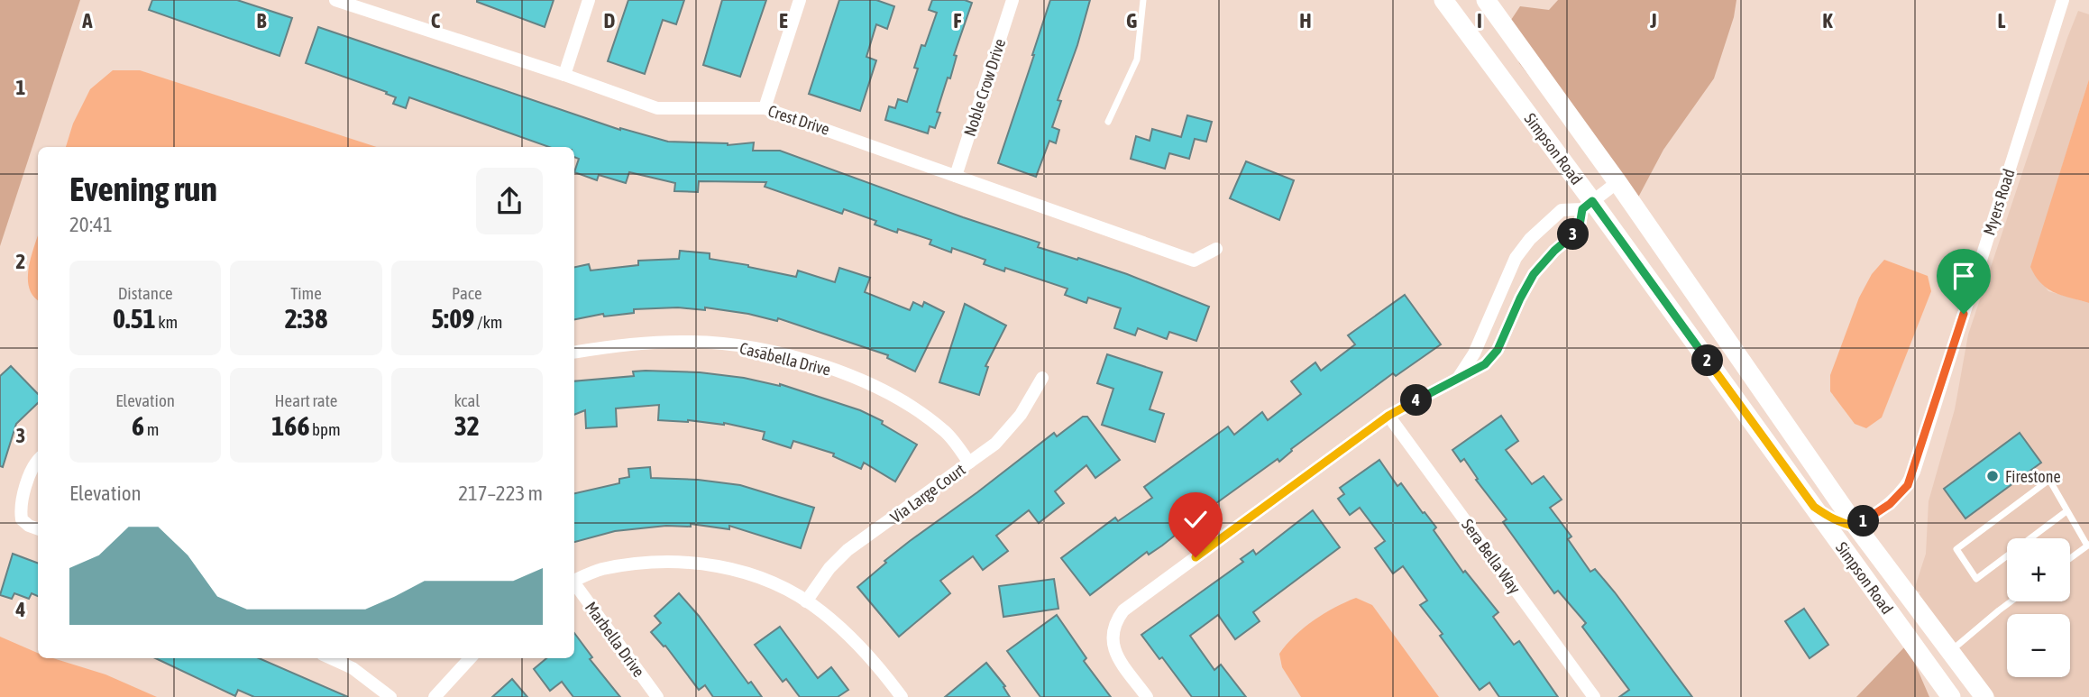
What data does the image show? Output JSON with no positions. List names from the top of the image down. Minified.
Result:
{"streets":{"main road":["Simpson Road"],"street":["Noble Crow Drive","Crest Drive","Myers Road","Casabella Drive","Via Large Court","Sera Bella Way","Marbella Drive"]},"crossings":[["Noble Crow Drive","Crest Drive"],["Simpson Road","Myers Road"],["Casabella Drive","Via Large Court"]],"places":["Firestone"],"page":{"heading":["Evening run","20:41"],"pins":["3","2","4","1"],"stats":[["Distance","0.51 km"],["Time","2:38"],["Pace","5:09 /km"],["Elevation","6 m"],["Heart rate","166 bpm"],["kcal","32"]],"chart":["Elevation","217–223 m"],"map_buttons":["+","−"]},"grid":{"columns":["A","B","C","D","E","F","G","H","I","J","K","L"],"rows":["1","2","3","4"]}}
